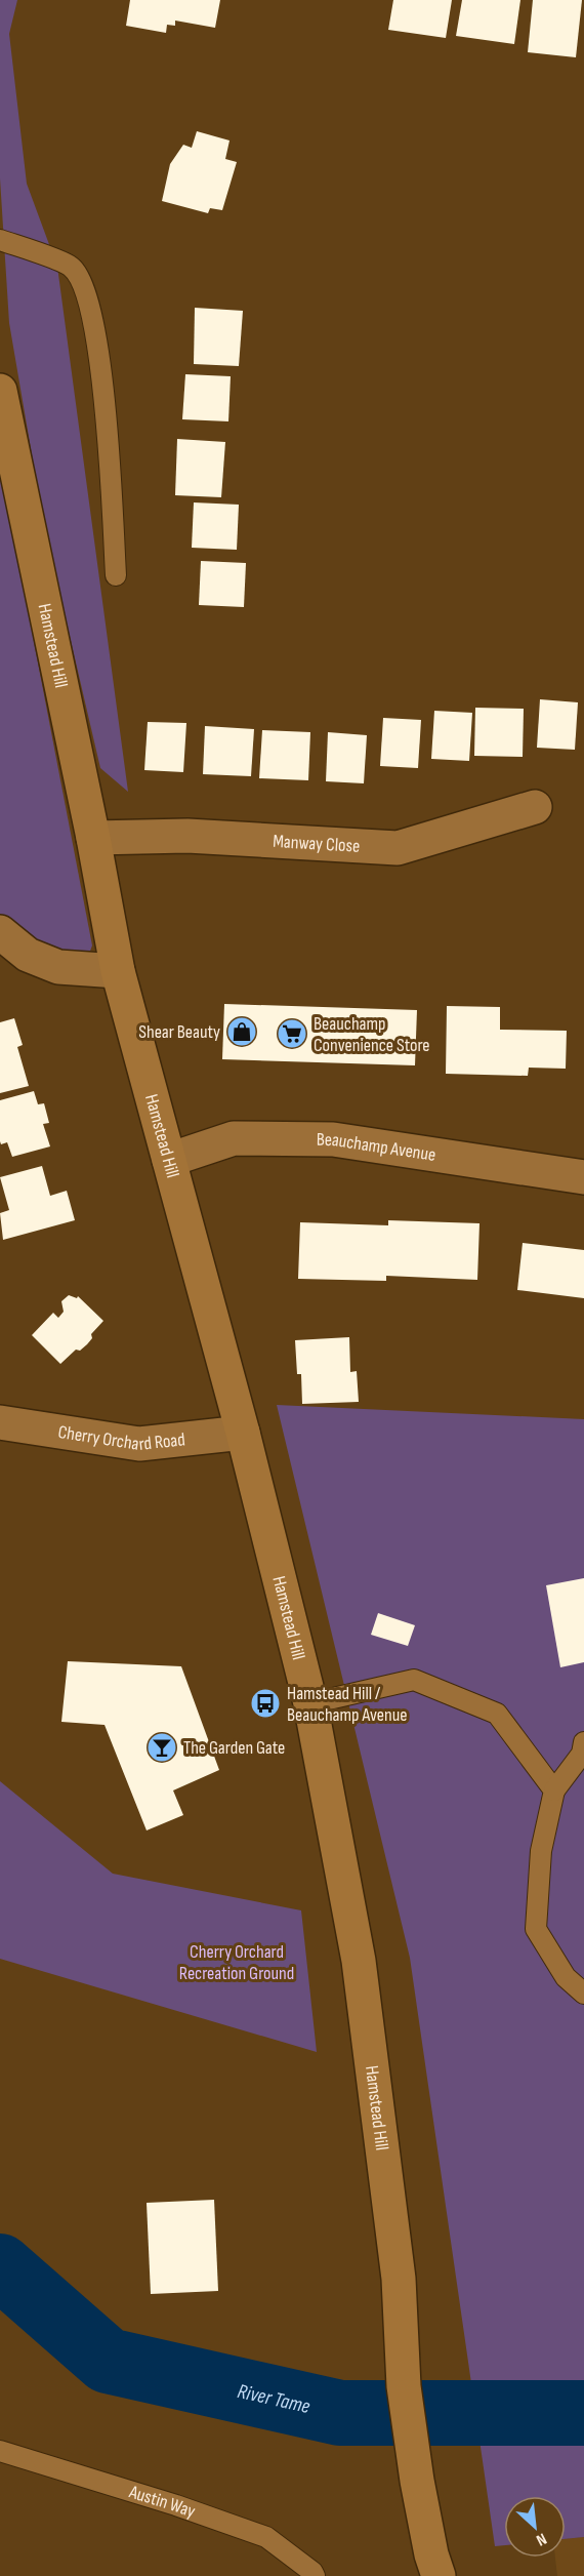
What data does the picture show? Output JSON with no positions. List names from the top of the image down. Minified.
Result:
{"streets":{"main road":["Hamstead Hill"],"street":["Manway Close","Beauchamp Avenue","Cherry Orchard Road"],"lane":["Austin Way"]},"crossings":[["Hamstead Hill","Manway Close"],["Hamstead Hill","Beauchamp Avenue"],["Hamstead Hill","Cherry Orchard Road"]],"water":["River Tame"],"parks":["Cherry Orchard Recreation Ground"],"places":{"shop":["Shear Beauty"],"supermarket":["Beauchamp Convenience Store"],"bus stop":["Hamstead Hill / Beauchamp Avenue"],"bar":["The Garden Gate"]},"north":"bottom right"}
